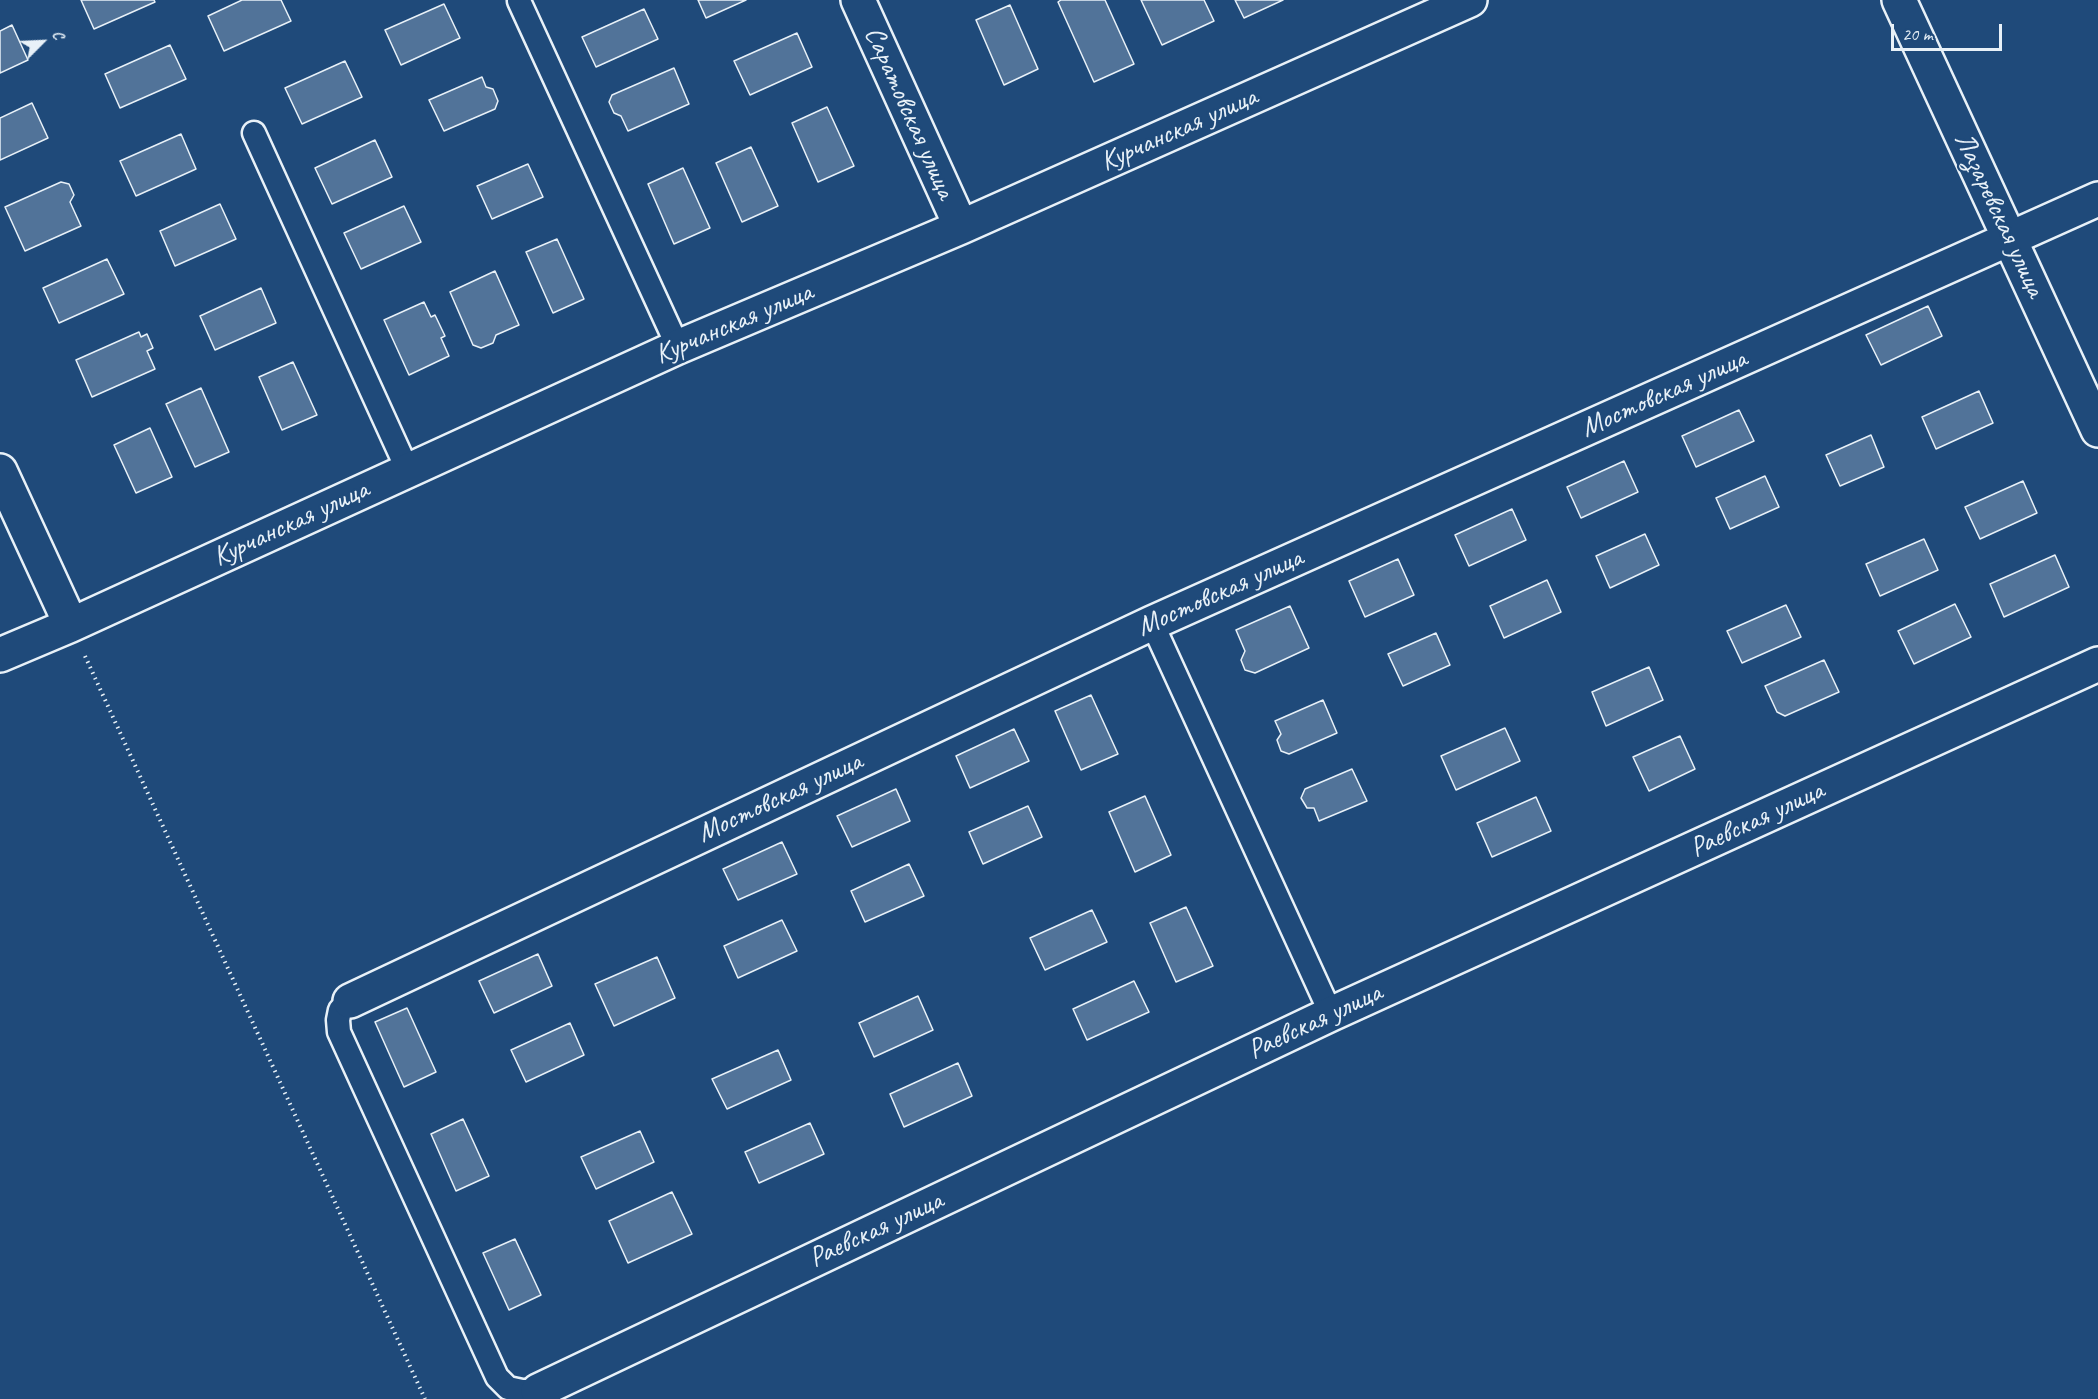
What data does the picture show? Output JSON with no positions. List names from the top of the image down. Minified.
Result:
{"streets":{"street":["Саратовская улица","Курчанская улица","Лазаревская улица","Мостовская улица","Раевская улица"]},"crossings":[["Саратовская улица","Курчанская улица"],["Лазаревская улица","Мостовская улица"]],"scale_bar":"20 m","north":"top right"}
